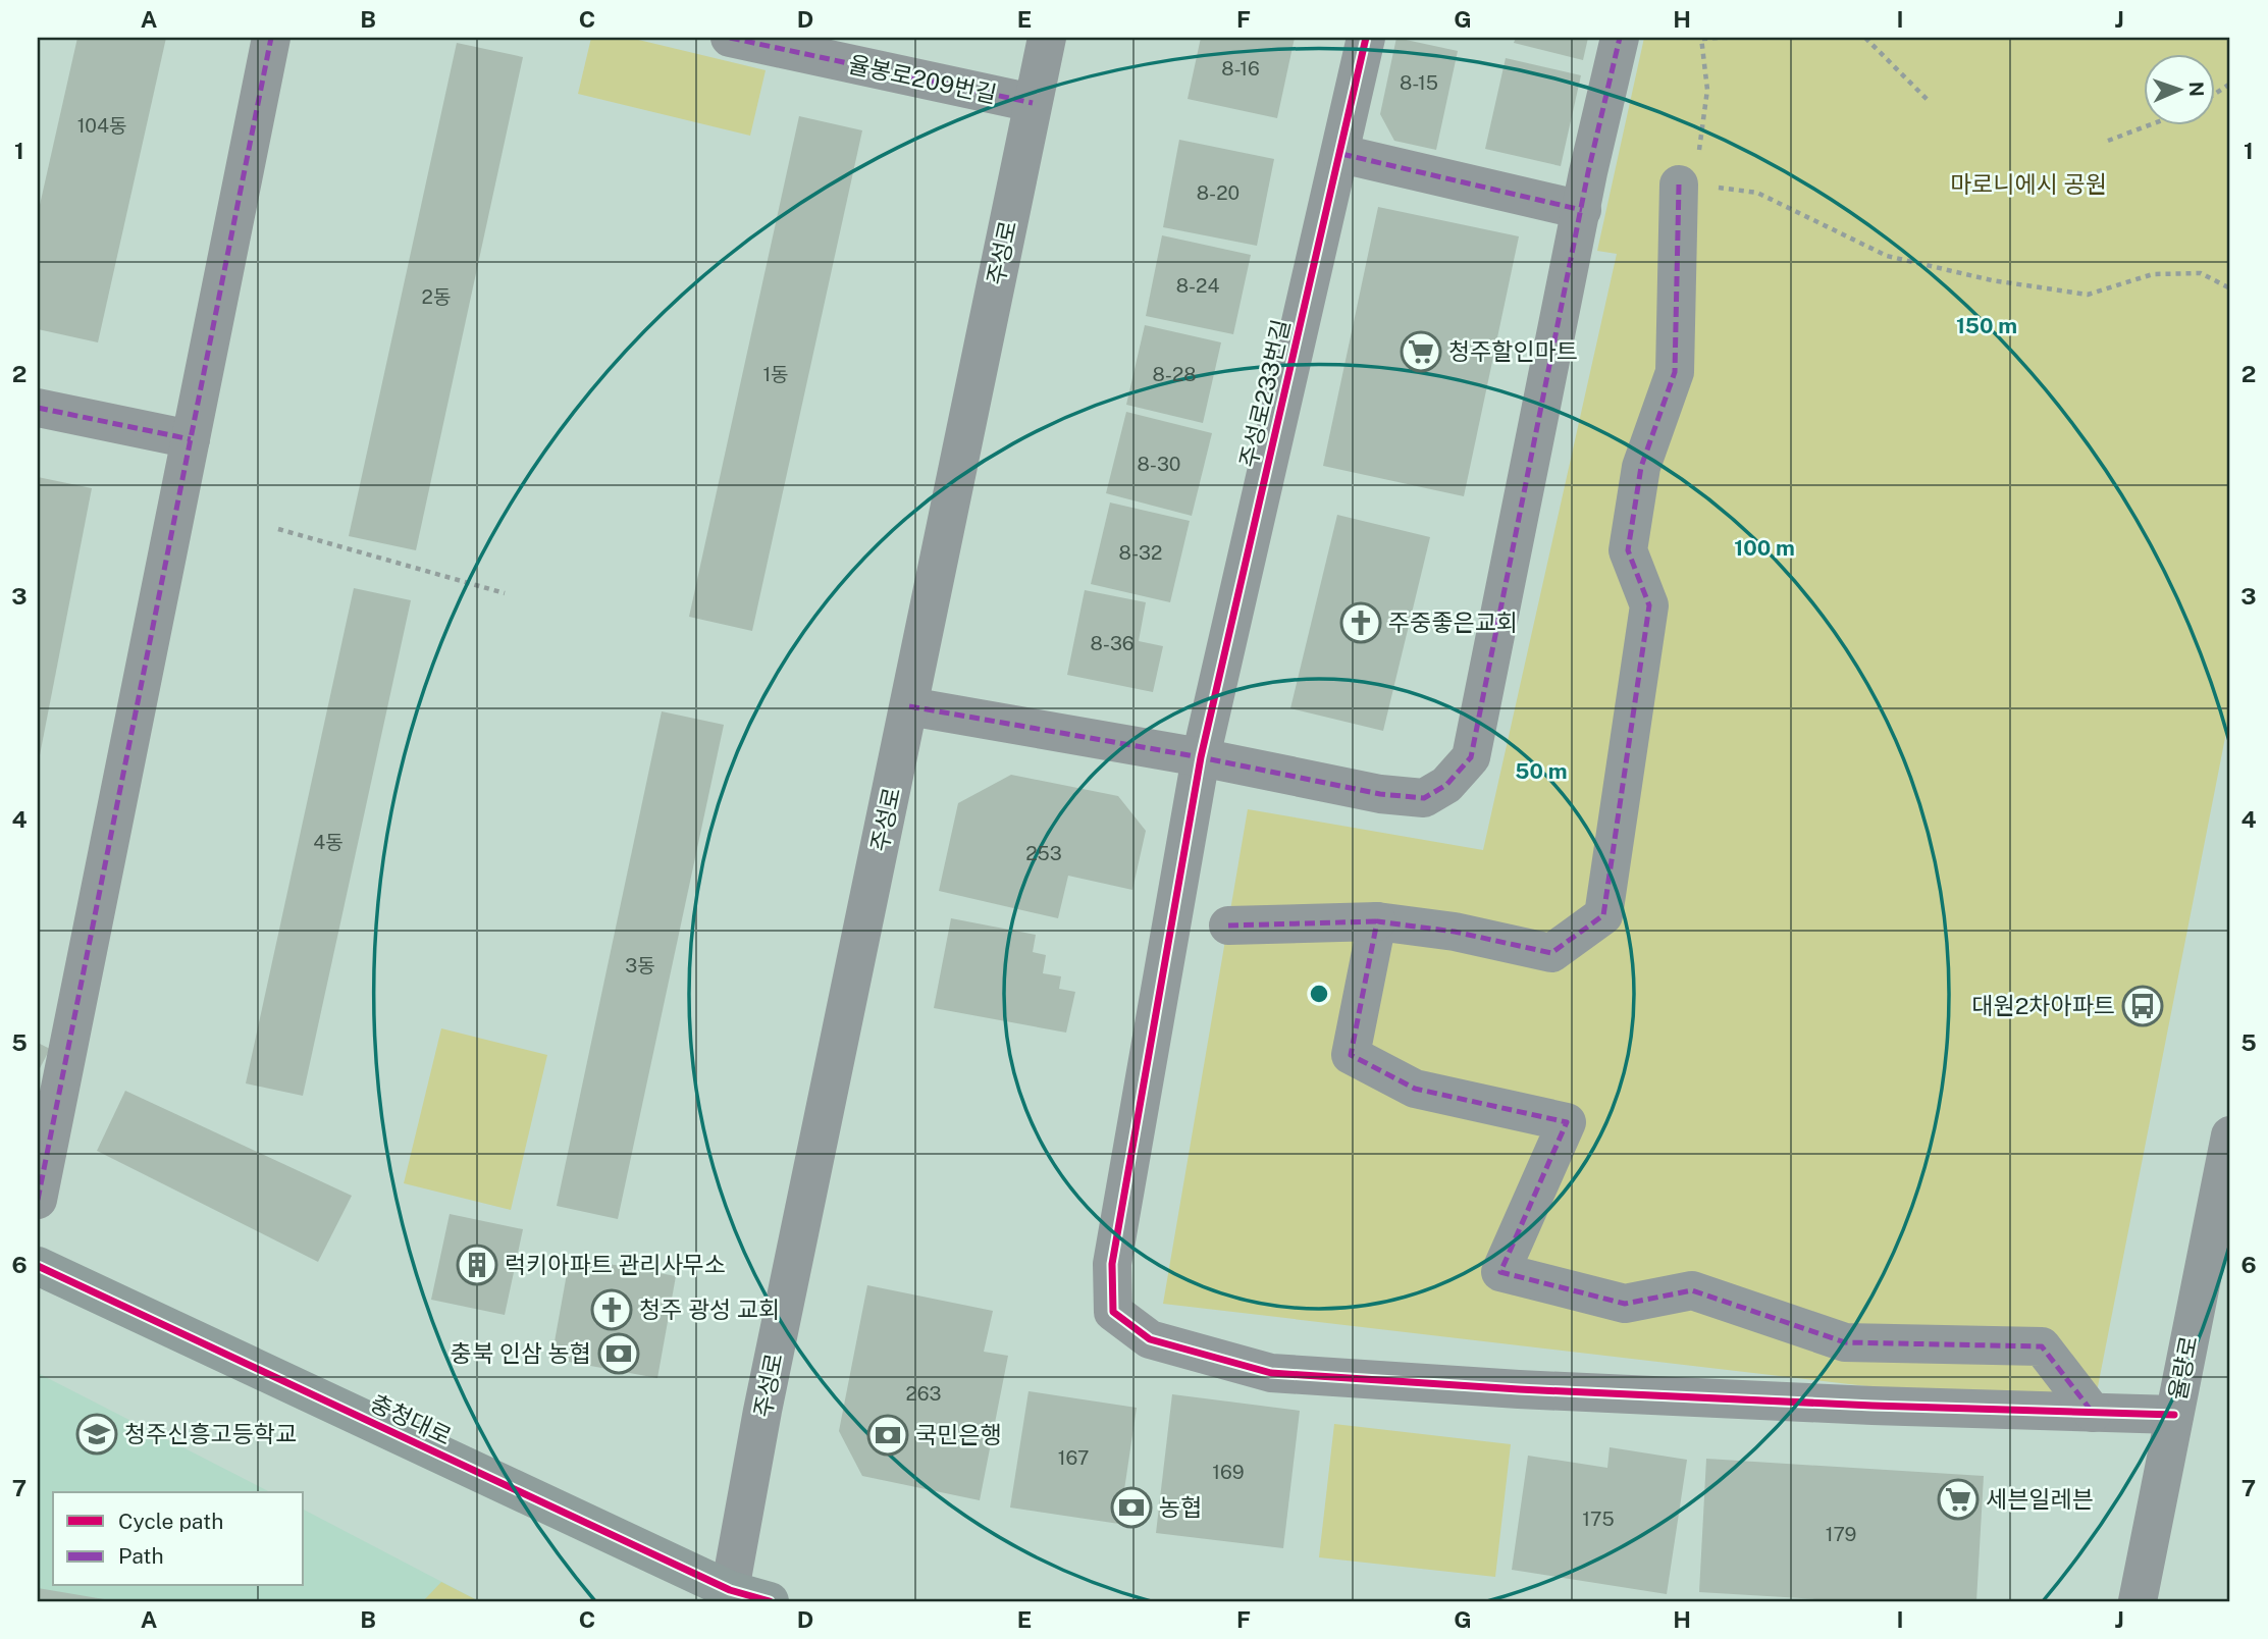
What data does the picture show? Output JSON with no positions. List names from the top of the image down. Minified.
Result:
{"streets":{"main road":["충청대로"],"street":["율봉로209번길","주성로","주성로233번길","율량로"]},"crossings":[["율봉로209번길","주성로"],["주성로","충청대로"]],"parks":["마로니에시 공원"],"places":{"supermarket":["청주할인마트","세븐일레븐"],"church":["주중좋은교회","청주 광성 교회"],"bus stop":["대원2차아파트"],"building":["럭키아파트 관리사무소"],"bank":["충북 인삼 농협","국민은행","농협"],"school or university":["청주신흥고등학교"]},"house_numbers":["8-16","8-15","104동","8-20","8-24","2동","1동","8-28","8-30","8-32","8-36","4동","253","3동","263","167","169","175","179"],"legend":["Cycle path","Path"],"north":"right","grid":{"columns":["A","B","C","D","E","F","G","H","I","J"],"rows":["1","2","3","4","5","6","7"]},"rings":["150 m","100 m","50 m"]}
